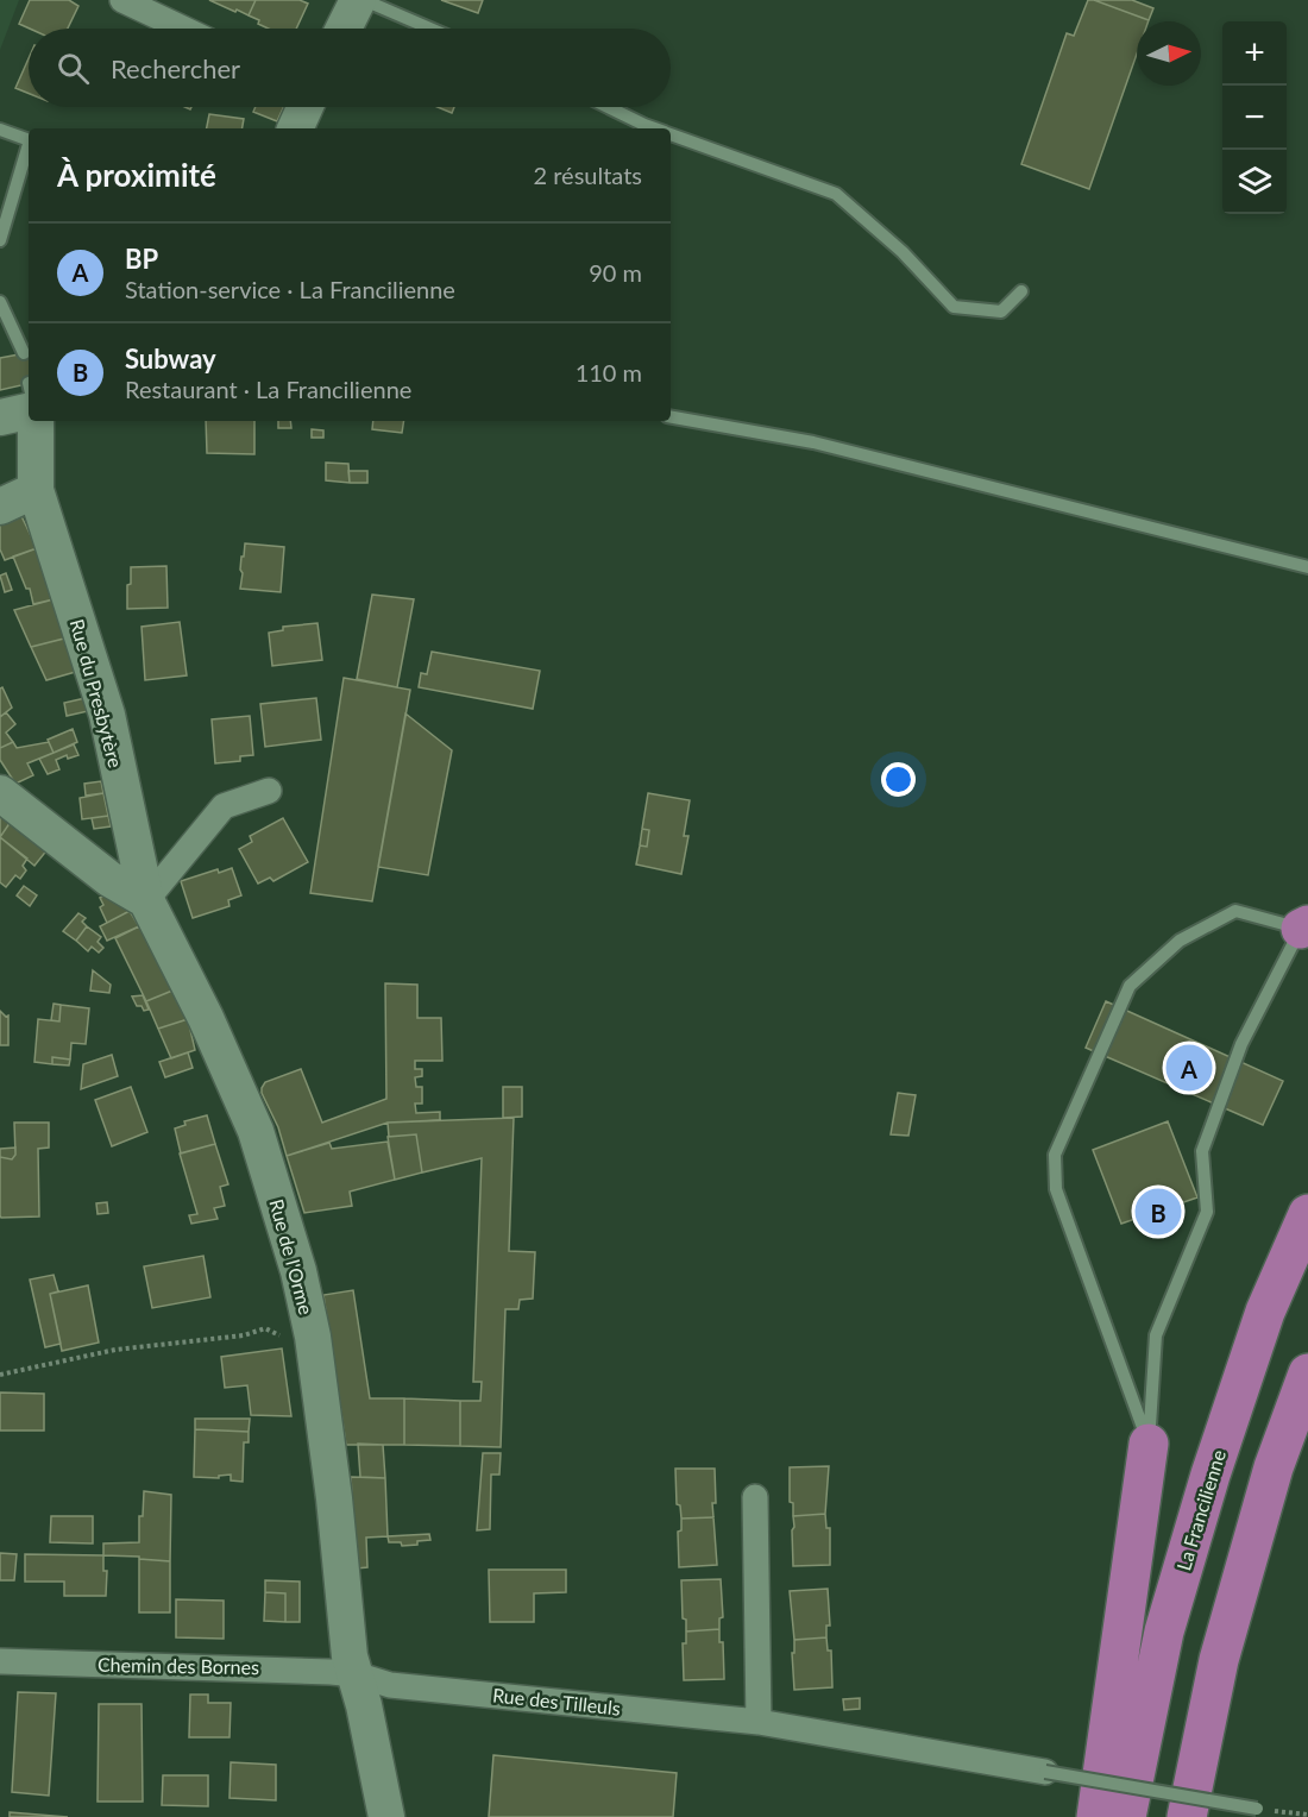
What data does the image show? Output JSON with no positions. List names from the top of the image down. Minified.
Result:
{"streets":{"highway":["La Francilienne"],"street":["Rue du Presbytère","Rue de l'Orme","Chemin des Bornes","Rue des Tilleuls"]},"crossings":[["Rue du Presbytère","Rue de l'Orme"],["Rue de l'Orme","Chemin des Bornes"],["Rue de l'Orme","Rue des Tilleuls"],["Chemin des Bornes","Rue des Tilleuls"]],"north":"right","page":{"map_buttons":["+","−"],"search":"Rechercher","heading":["À proximité","2 résultats"],"list":[{"mark":"A","name":"BP","note":"Station-service · La Francilienne","value":"90 m"},{"mark":"B","name":"Subway","note":"Restaurant · La Francilienne","value":"110 m"}],"pins":["A","B"]}}
